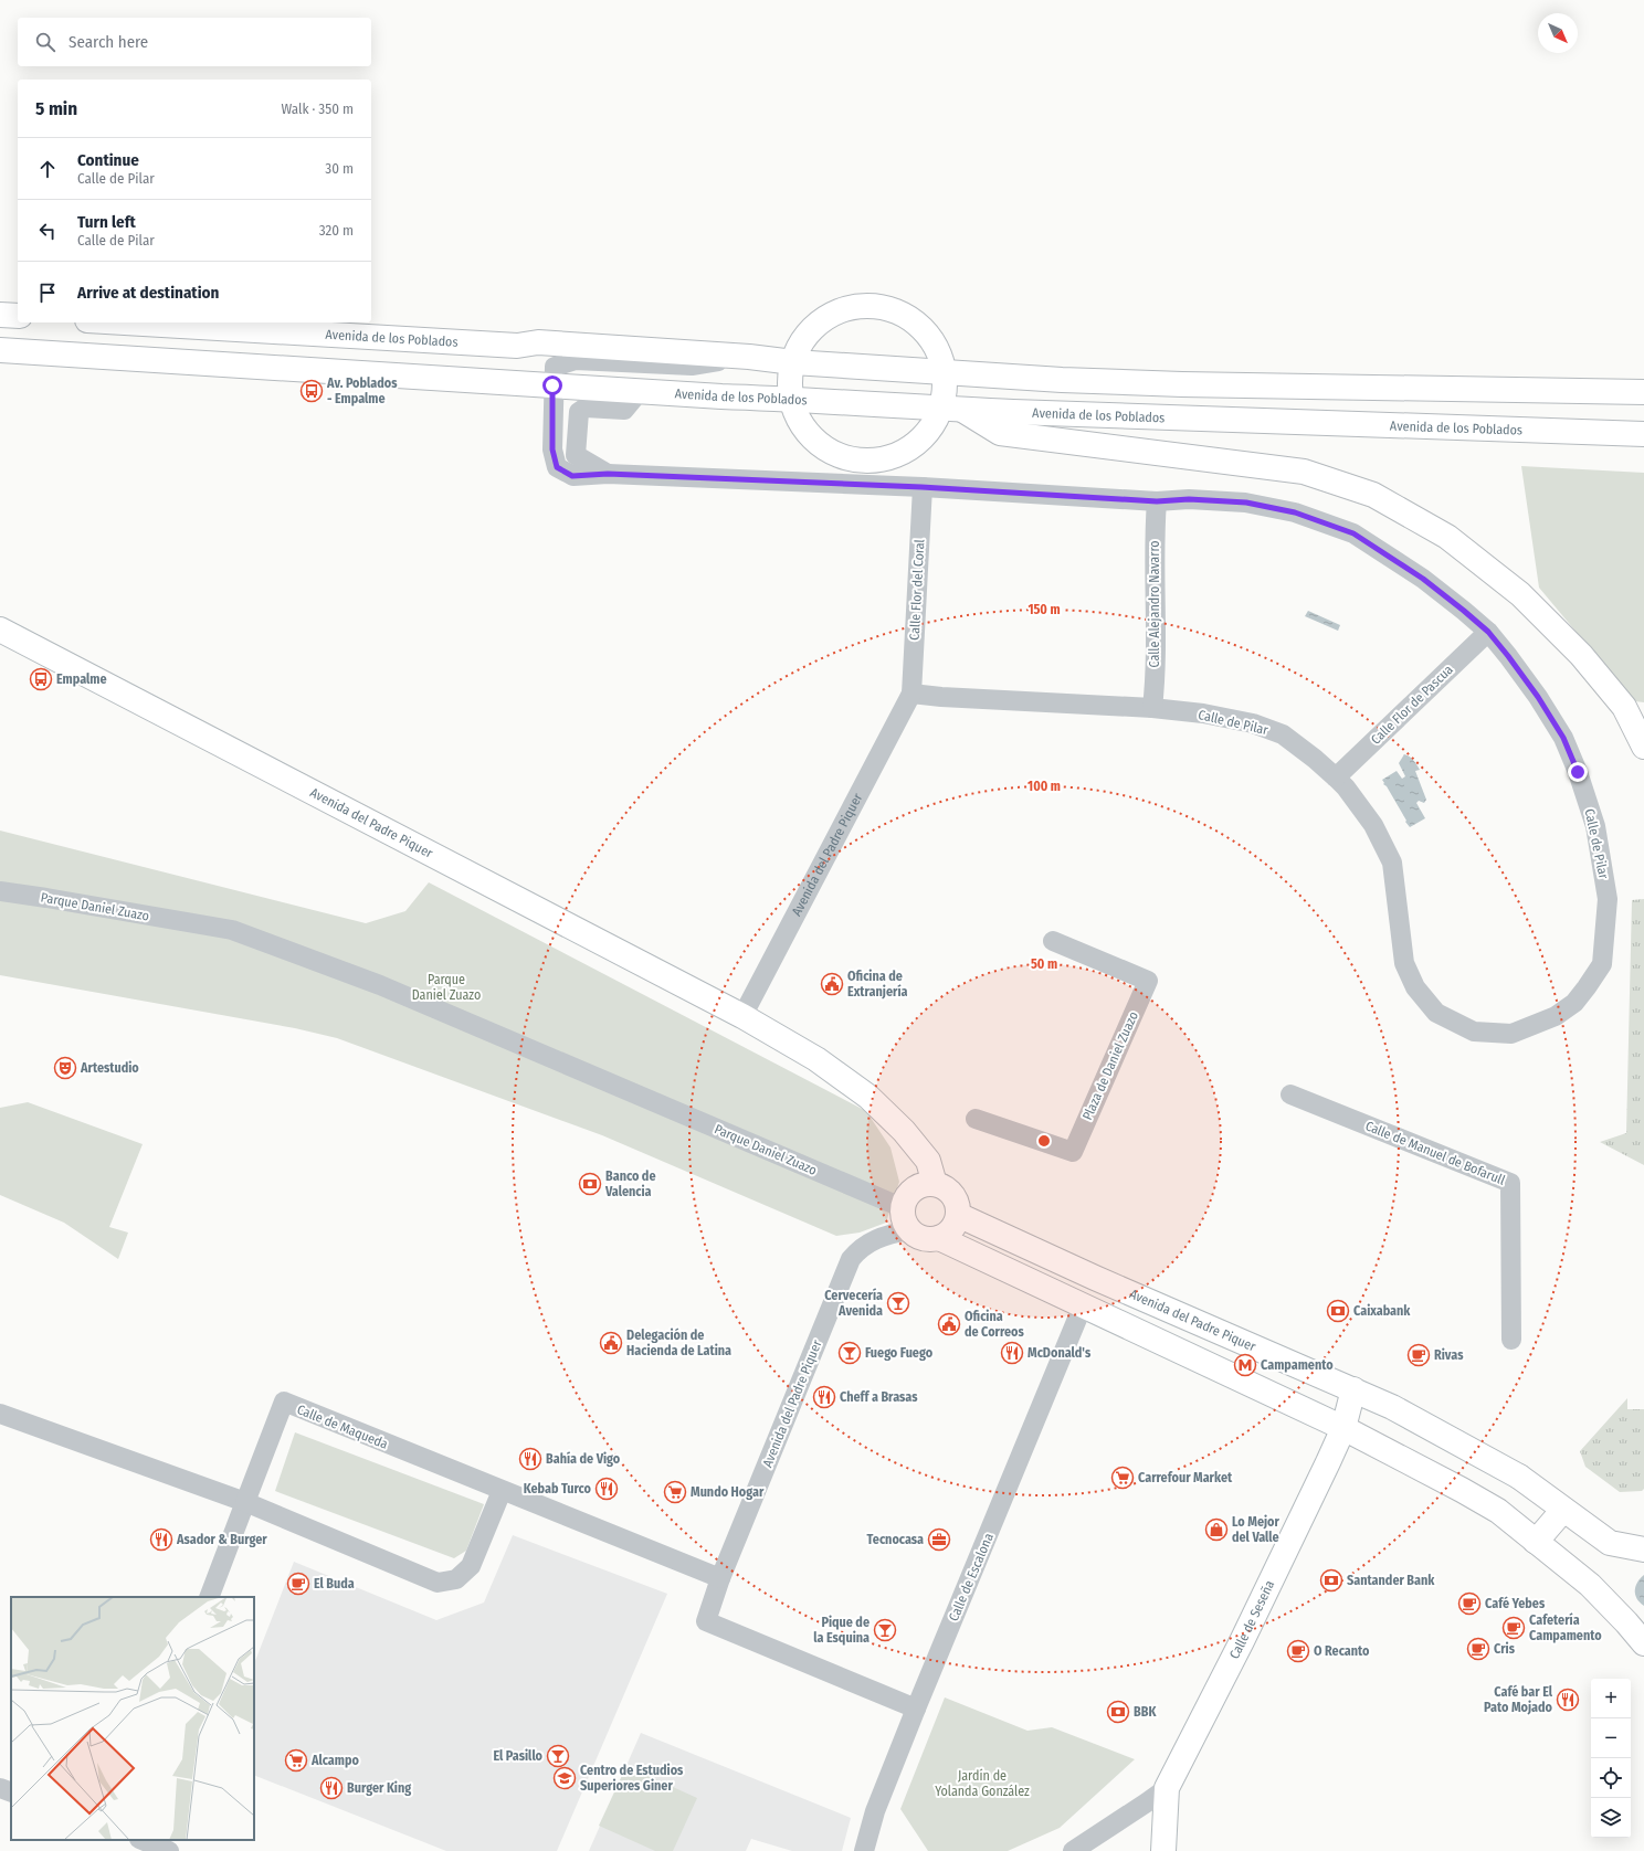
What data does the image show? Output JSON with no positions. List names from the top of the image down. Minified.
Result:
{"streets":{"main road":["Avenida de los Poblados","Avenida del Padre Piquer","Calle de Seseña"],"street":["Calle Flor del Coral","Calle Alejandro Navarro","Calle Flor de Pascua","Calle de Pilar","Parque Daniel Zuazo","Plaza de Daniel Zuazo","Calle de Manuel de Bofarull","Calle de Maqueda","Calle de Escalona"]},"crossings":[["Avenida de los Poblados","Calle de Pilar"],["Calle Flor del Coral","Calle de Pilar"],["Calle Flor del Coral","Avenida del Padre Piquer"],["Calle Alejandro Navarro","Calle de Pilar"],["Calle Flor de Pascua","Calle de Pilar"],["Calle de Pilar","Avenida del Padre Piquer"],["Avenida del Padre Piquer","Parque Daniel Zuazo"],["Avenida del Padre Piquer","Calle de Maqueda"],["Avenida del Padre Piquer","Calle de Escalona"],["Avenida del Padre Piquer","Calle de Seseña"]],"parks":["Parque Daniel Zuazo","Jardín de Yolanda González"],"places":{"bus stop":["Av. Poblados - Empalme","Empalme"],"public building":["Oficina de Extranjería","Oficina de Correos","Delegación de Hacienda de Latina"],"theatre":["Artestudio"],"bank":["Banco de Valencia","Caixabank","Santander Bank","BBK"],"bar":["Cervecería Avenida","Fuego Fuego","Pique de la Esquina","El Pasillo"],"restaurant":["McDonald's","Cheff a Brasas","Bahía de Vigo","Kebab Turco","Asador & Burger","Café bar El Pato Mojado","Burger King"],"cafe":["Rivas","El Buda","Café Yebes","Cafetería Campamento","Cris","O Recanto"],"metro station":["Campamento"],"supermarket":["Carrefour Market","Mundo Hogar","Alcampo"],"shop":["Lo Mejor del Valle"],"office":["Tecnocasa"],"school or university":["Centro de Estudios Superiores Giner"]},"north":"bottom right","page":{"search":"Search here","heading":["5 min","Walk · 350 m"],"list":[["Continue","Calle de Pilar","30 m"],["Turn left","Calle de Pilar","320 m"],"Arrive at destination"],"map_buttons":["+","−"]},"rings":["150 m","100 m","50 m"]}
